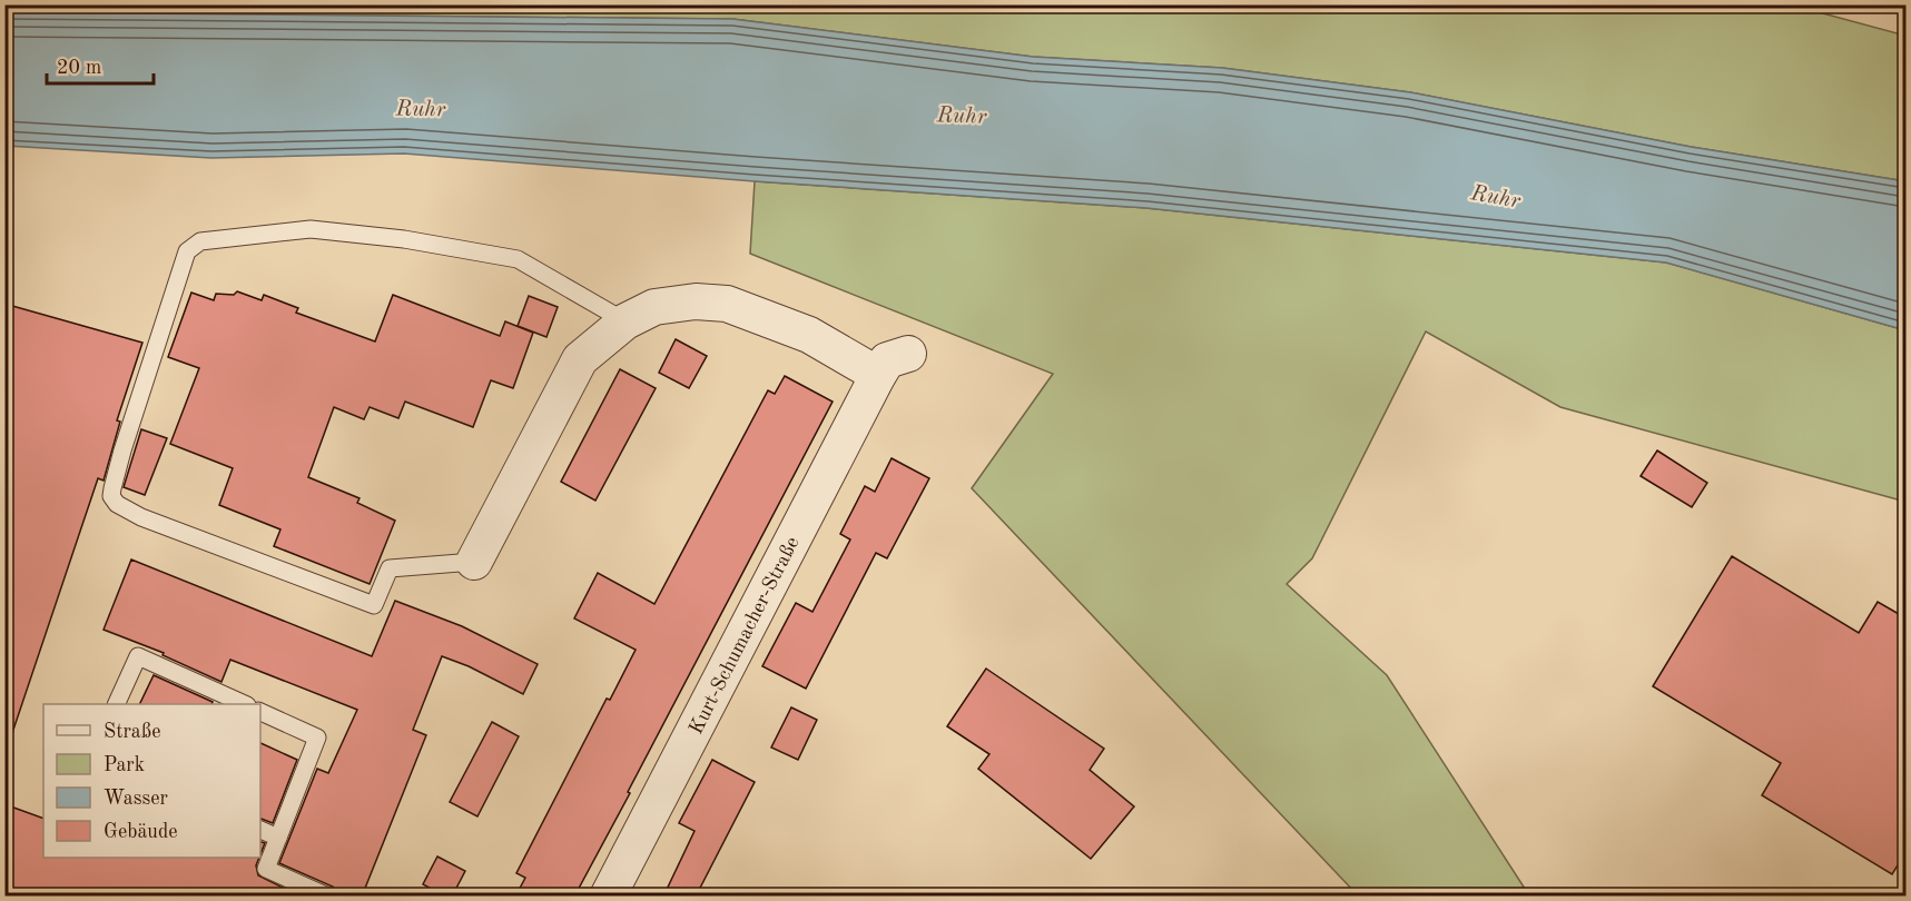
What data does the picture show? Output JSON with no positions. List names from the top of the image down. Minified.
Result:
{"streets":{"street":["Kurt-Schumacher-Straße"]},"water":["Ruhr"],"legend":["Straße","Park","Wasser","Gebäude"],"scale_bar":"20 m"}
